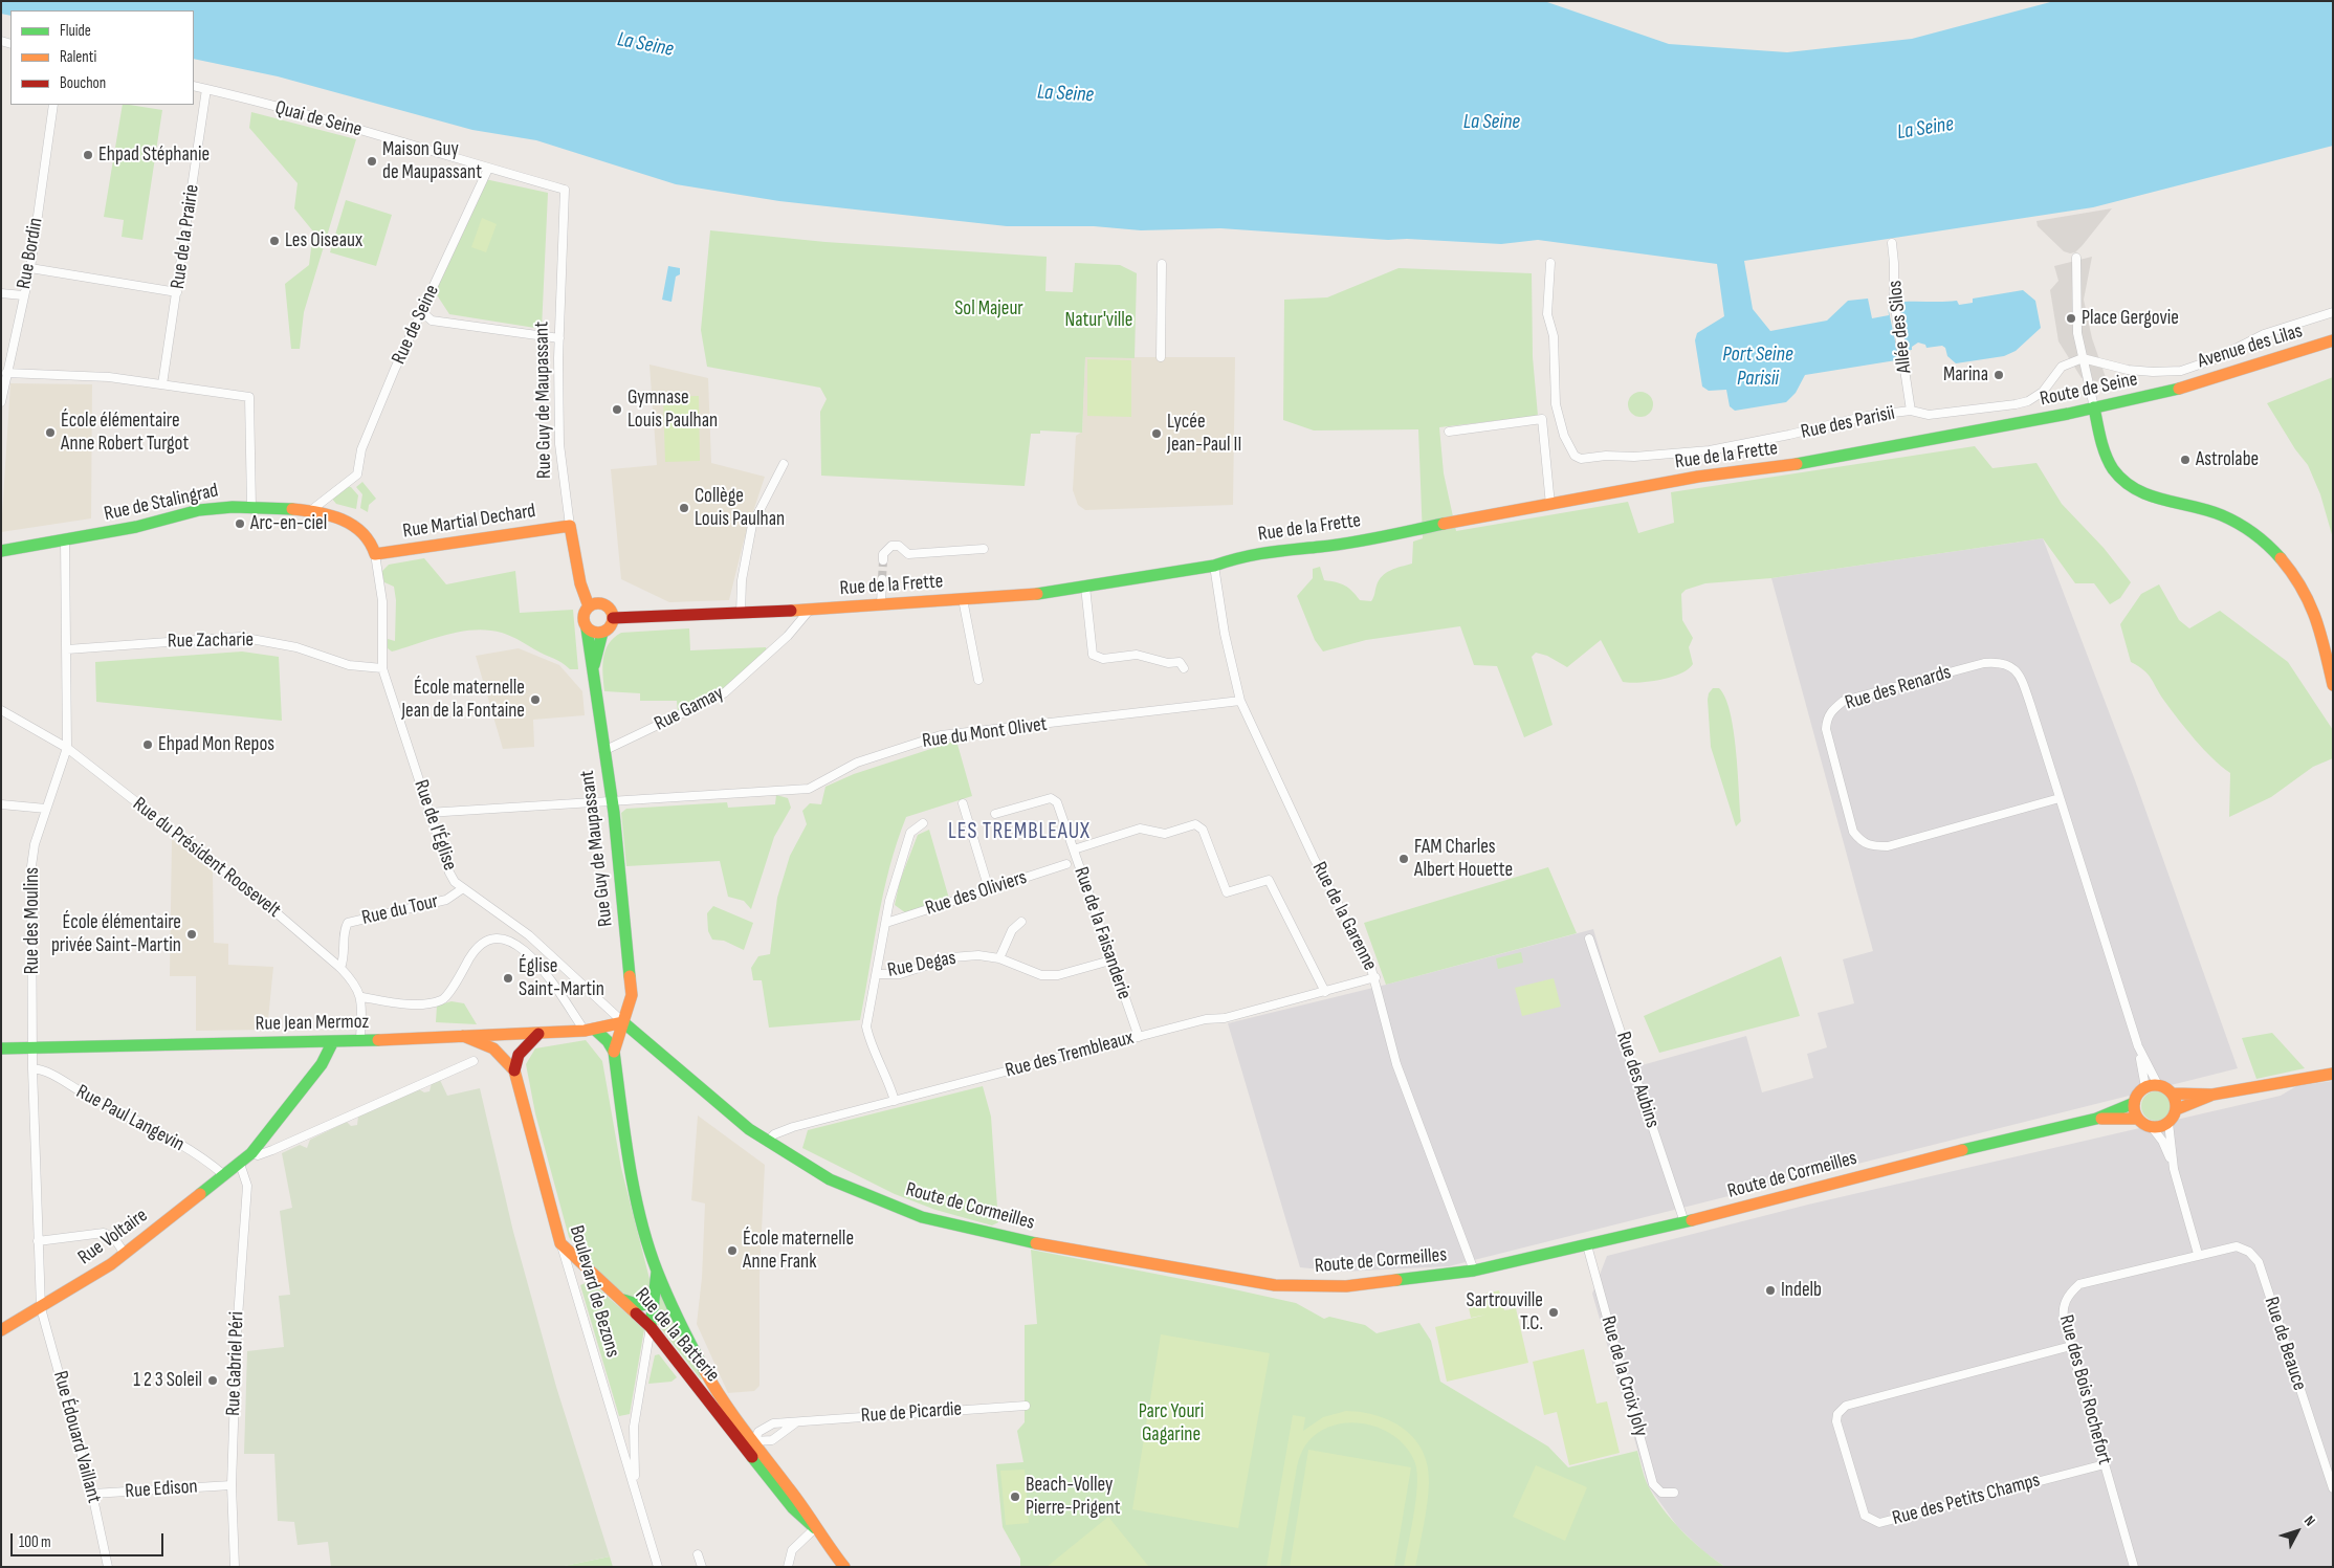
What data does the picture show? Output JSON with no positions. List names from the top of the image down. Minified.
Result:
{"streets":{"main road":["Avenue des Lilas","Route de Seine","Rue Guy de Maupassant","Rue de la Frette","Rue de Stalingrad","Rue Martial Dechard","Rue Jean Mermoz","Route de Cormeilles","Rue Voltaire","Boulevard de Bezons","Rue de la Batterie"],"street":["Quai de Seine","Rue de la Prairie","Rue Bordin","Rue de Seine","Allée des Silos","Rue des Parisii","Rue Zacharie","Rue des Renards","Rue Gamay","Rue du Mont Olivet","Rue de l'Église","Rue du Président Roosevelt","Rue des Oliviers","Rue du Tour","Rue de la Garenne","Rue des Moulins","Rue de la Faisanderie","Rue Degas","Rue des Trembleaux","Rue des Aubins","Rue Paul Langevin","Rue de Beauce","Rue Gabriel Péri","Rue de la Croix Joly","Rue des Bois Rochefort","Rue de Picardie","Rue Édouard Vaillant","Rue Edison","Rue des Petits Champs"]},"crossings":[["Quai de Seine","Rue de la Prairie"],["Quai de Seine","Rue de Seine"],["Quai de Seine","Rue Guy de Maupassant"],["Rue de Seine","Rue de Stalingrad"],["Allée des Silos","Rue des Parisii"],["Avenue des Lilas","Route de Seine"],["Route de Seine","Rue de la Frette"],["Rue Guy de Maupassant","Rue de la Frette"],["Rue Guy de Maupassant","Rue Martial Dechard"],["Rue Guy de Maupassant","Rue Gamay"],["Rue Guy de Maupassant","Rue du Mont Olivet"],["Rue Guy de Maupassant","Rue de l'Église"],["Rue Guy de Maupassant","Rue Jean Mermoz"],["Rue Guy de Maupassant","Route de Cormeilles"],["Rue de la Frette","Rue Gamay"],["Rue de la Frette","Rue de la Garenne"],["Rue de Stalingrad","Rue Martial Dechard"],["Rue de Stalingrad","Rue de l'Église"],["Rue de Stalingrad","Rue des Moulins"],["Rue Martial Dechard","Rue de l'Église"],["Rue Zacharie","Rue de l'Église"],["Rue Zacharie","Rue des Moulins"],["Rue des Renards","Route de Cormeilles"],["Rue du Mont Olivet","Rue de l'Église"],["Rue du Mont Olivet","Rue de la Garenne"],["Rue de l'Église","Rue du Tour"],["Rue de l'Église","Rue Jean Mermoz"],["Rue de l'Église","Route de Cormeilles"],["Rue du Président Roosevelt","Rue du Tour"],["Rue du Président Roosevelt","Rue des Moulins"],["Rue de la Garenne","Rue des Trembleaux"],["Rue de la Garenne","Route de Cormeilles"],["Rue des Moulins","Rue Jean Mermoz"],["Rue des Moulins","Rue Paul Langevin"],["Rue des Moulins","Rue Voltaire"],["Rue des Moulins","Rue Édouard Vaillant"],["Rue de la Faisanderie","Rue Degas"],["Rue de la Faisanderie","Rue des Trembleaux"],["Rue Jean Mermoz","Route de Cormeilles"],["Rue Jean Mermoz","Rue Voltaire"],["Rue Jean Mermoz","Boulevard de Bezons"],["Rue des Trembleaux","Route de Cormeilles"],["Rue des Aubins","Route de Cormeilles"],["Rue Paul Langevin","Rue Voltaire"],["Route de Cormeilles","Rue de la Croix Joly"],["Rue Voltaire","Rue Gabriel Péri"],["Rue Voltaire","Rue Édouard Vaillant"],["Boulevard de Bezons","Rue de la Batterie"],["Rue de la Batterie","Rue de Picardie"],["Rue de Beauce","Rue des Bois Rochefort"],["Rue Gabriel Péri","Rue Edison"],["Rue des Bois Rochefort","Rue des Petits Champs"],["Rue Édouard Vaillant","Rue Edison"]],"districts":["LES TREMBLEAUX"],"water":["La Seine","Port Seine Parisii"],"parks":["Sol Majeur","Natur'ville","Parc Youri Gagarine"],"places":["Ehpad Stéphanie","Maison Guy de Maupassant","Les Oiseaux","Place Gergovie","Marina","Gymnase Louis Paulhan","École élémentaire Anne Robert Turgot","Lycée Jean-Paul II","Astrolabe","Collège Louis Paulhan","Arc-en-ciel","École maternelle Jean de la Fontaine","Ehpad Mon Repos","FAM Charles Albert Houette","École élémentaire privée Saint-Martin","Église Saint-Martin","École maternelle Anne Frank","Indelb","Sartrouville T.C.","1 2 3 Soleil","Beach-Volley Pierre-Prigent"],"legend":["Fluide","Ralenti","Bouchon"],"scale_bar":"100 m","north":"top right"}
